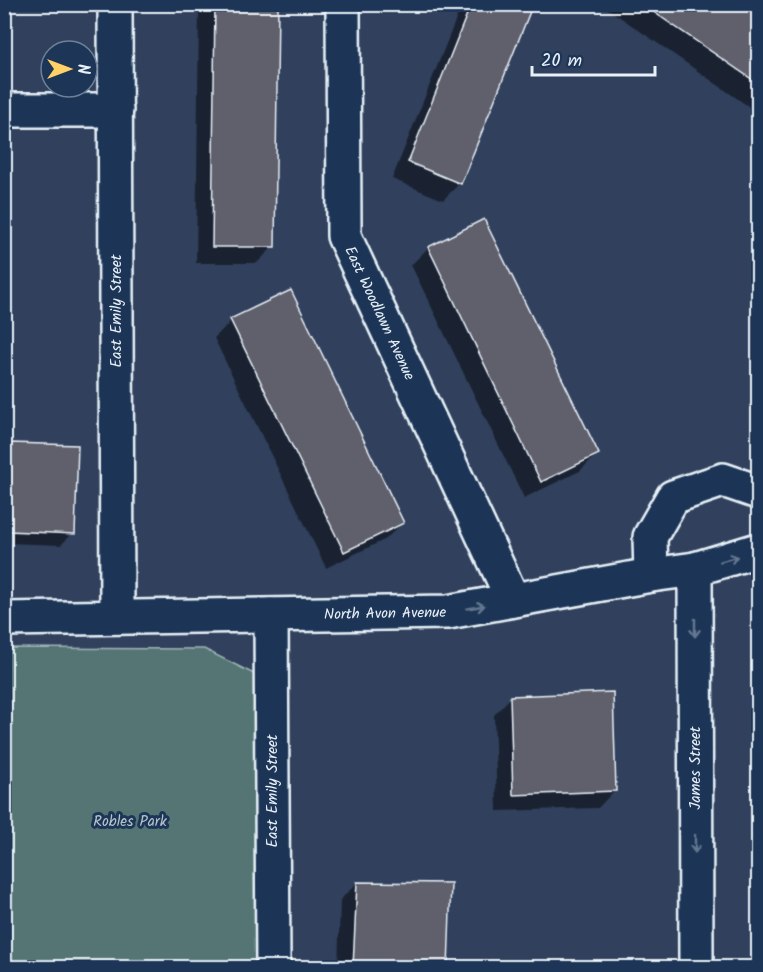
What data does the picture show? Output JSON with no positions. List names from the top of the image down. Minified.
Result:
{"streets":{"street":["East Emily Street","East Woodlawn Avenue","North Avon Avenue","James Street"]},"crossings":[["East Emily Street","North Avon Avenue"],["East Woodlawn Avenue","North Avon Avenue"],["North Avon Avenue","James Street"]],"one_way":["North Avon Avenue","James Street"],"parks":["Robles Park"],"scale_bar":"20 m","north":"right"}
